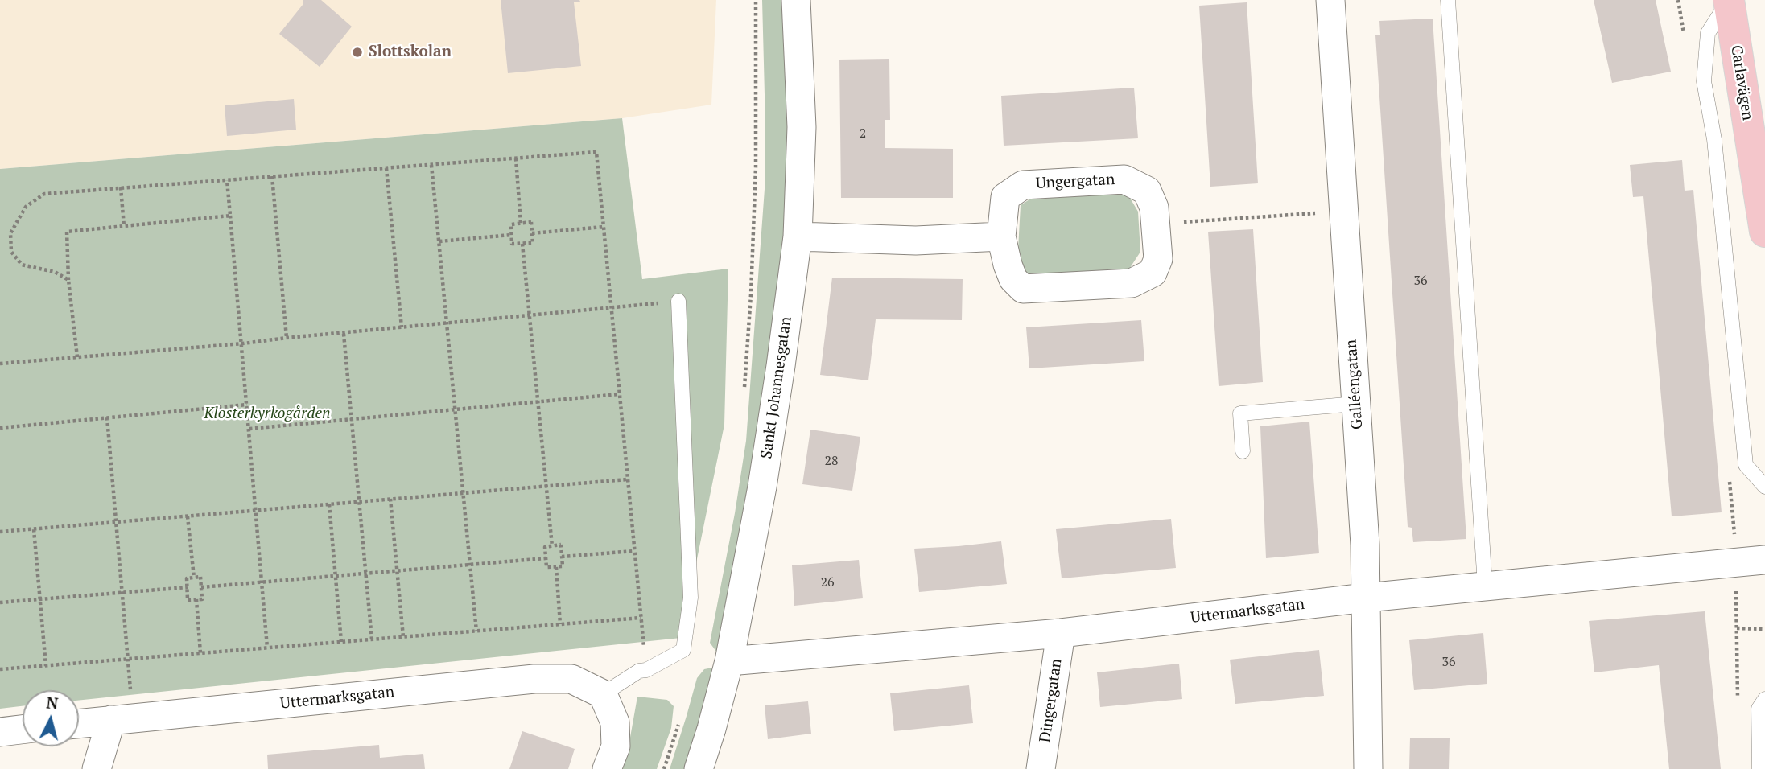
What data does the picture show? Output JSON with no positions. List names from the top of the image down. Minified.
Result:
{"streets":{"main road":["Carlavägen"],"street":["Ungergatan","Galléengatan","Sankt Johannesgatan","Uttermarksgatan","Dingergatan"]},"crossings":[["Galléengatan","Uttermarksgatan"],["Sankt Johannesgatan","Uttermarksgatan"],["Uttermarksgatan","Dingergatan"]],"parks":["Klosterkyrkogården"],"places":["Slottskolan"],"house_numbers":["2","36","28","26","36"],"north":"top"}
